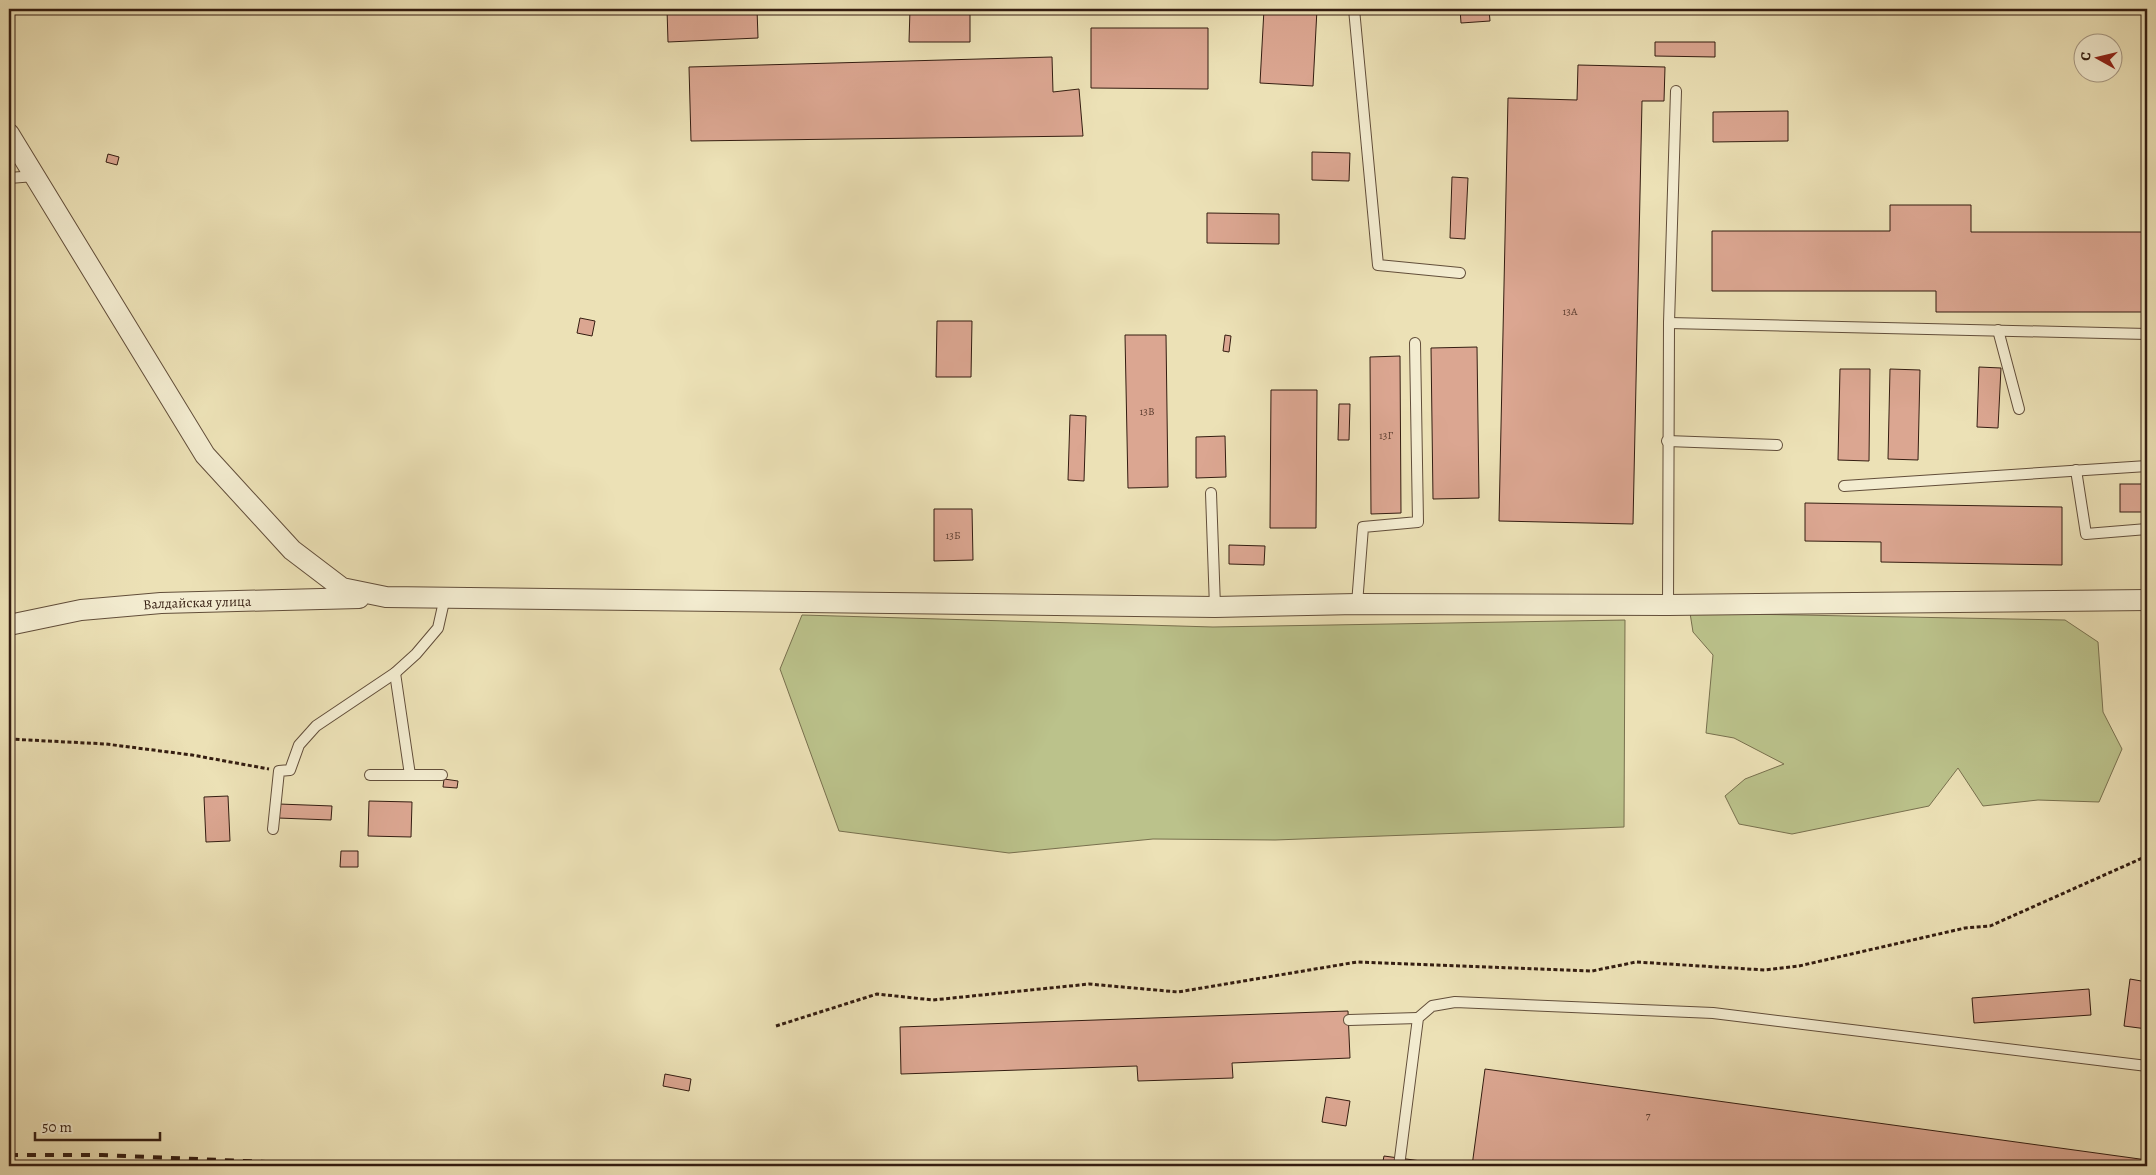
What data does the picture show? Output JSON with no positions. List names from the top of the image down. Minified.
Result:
{"streets":{"street":["Валдайская улица"]},"house_numbers":["13А","13В","13Г","13Б","7"],"scale_bar":"50 m","north":"left"}
